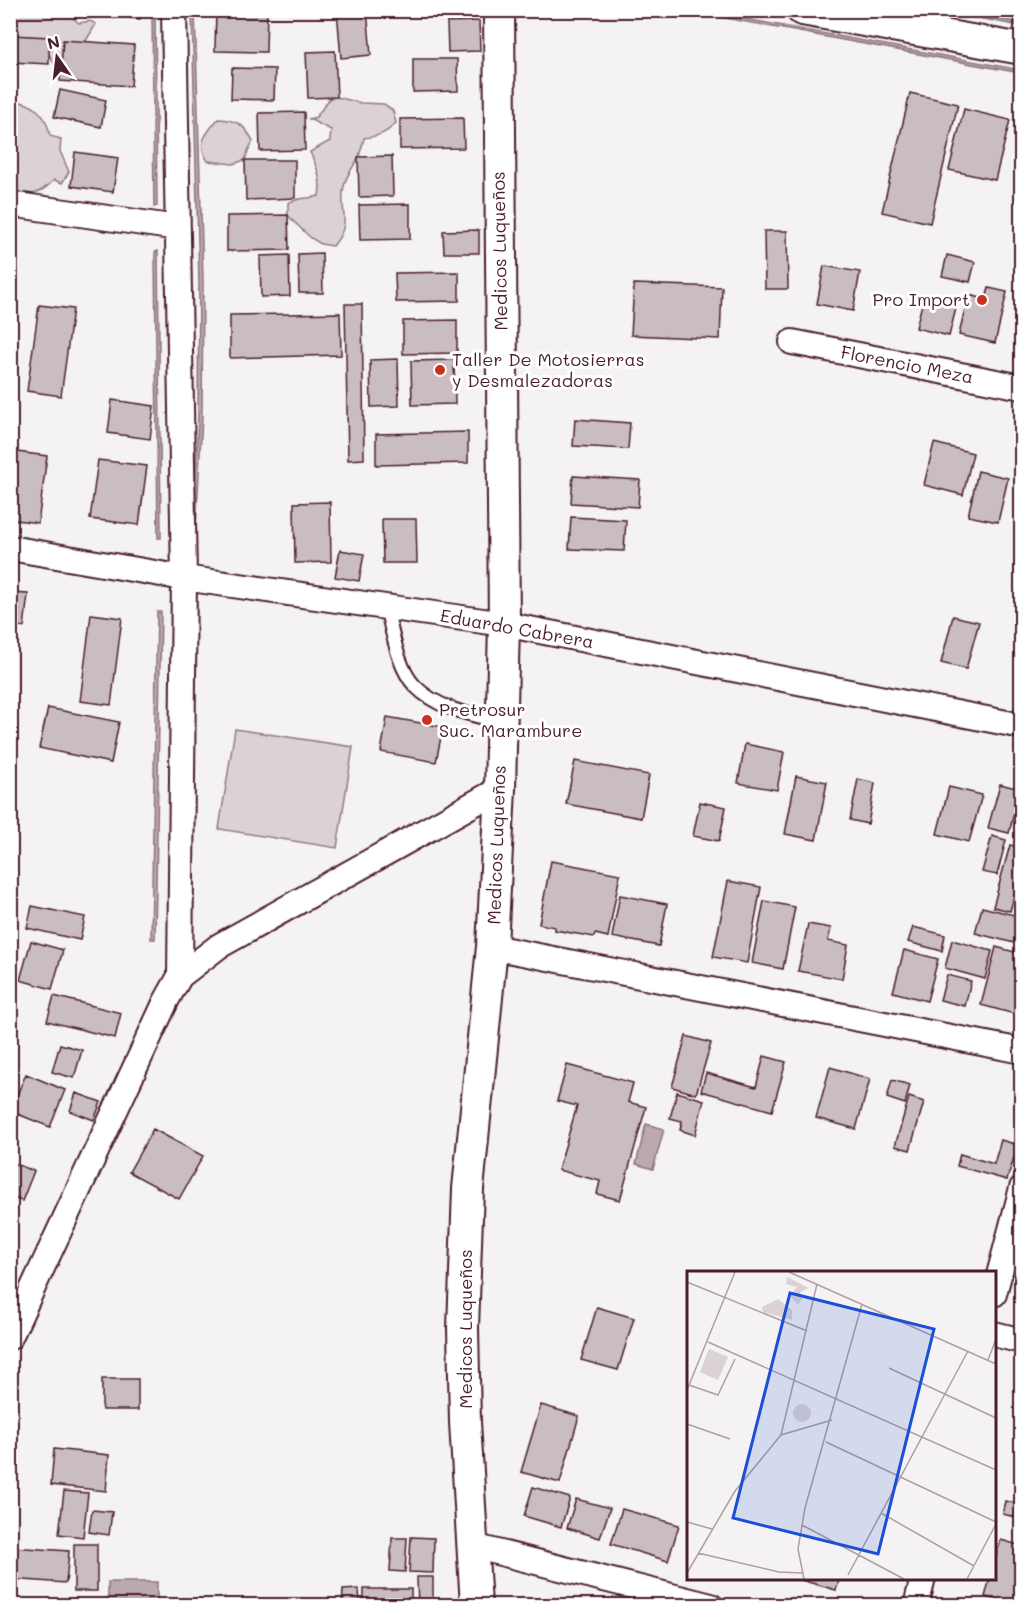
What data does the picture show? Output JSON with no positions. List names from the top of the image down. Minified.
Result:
{"streets":{"street":["Medicos Luqueños","Florencio Meza","Eduardo Cabrera"]},"crossings":[["Medicos Luqueños","Eduardo Cabrera"]],"places":["Pro Import","Taller De Motosierras y Desmalezadoras","Pretrosur Suc. Marambure"],"north":"top"}
